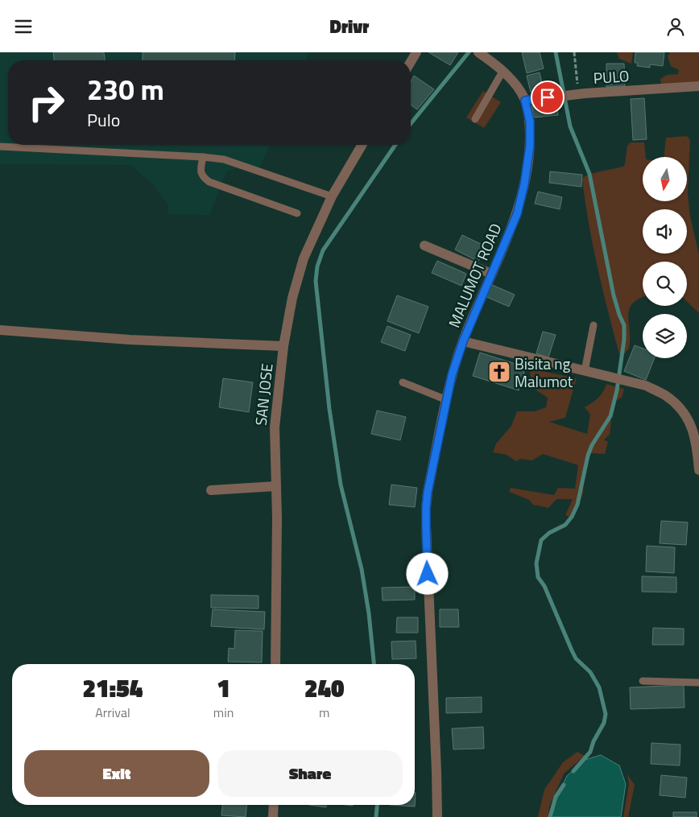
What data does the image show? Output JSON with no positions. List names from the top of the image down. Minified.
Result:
{"streets":{"street":["PULO","MALUMOT ROAD","SAN JOSE"]},"crossings":[["PULO","MALUMOT ROAD"]],"places":{"church":["Bisita ng Malumot"]},"north":"bottom","page":{"header":"Drivr","turn":["230 m","Pulo"],"eta":["21:54","Arrival","1","min","240","m"],"buttons":["Exit","Share"]}}
